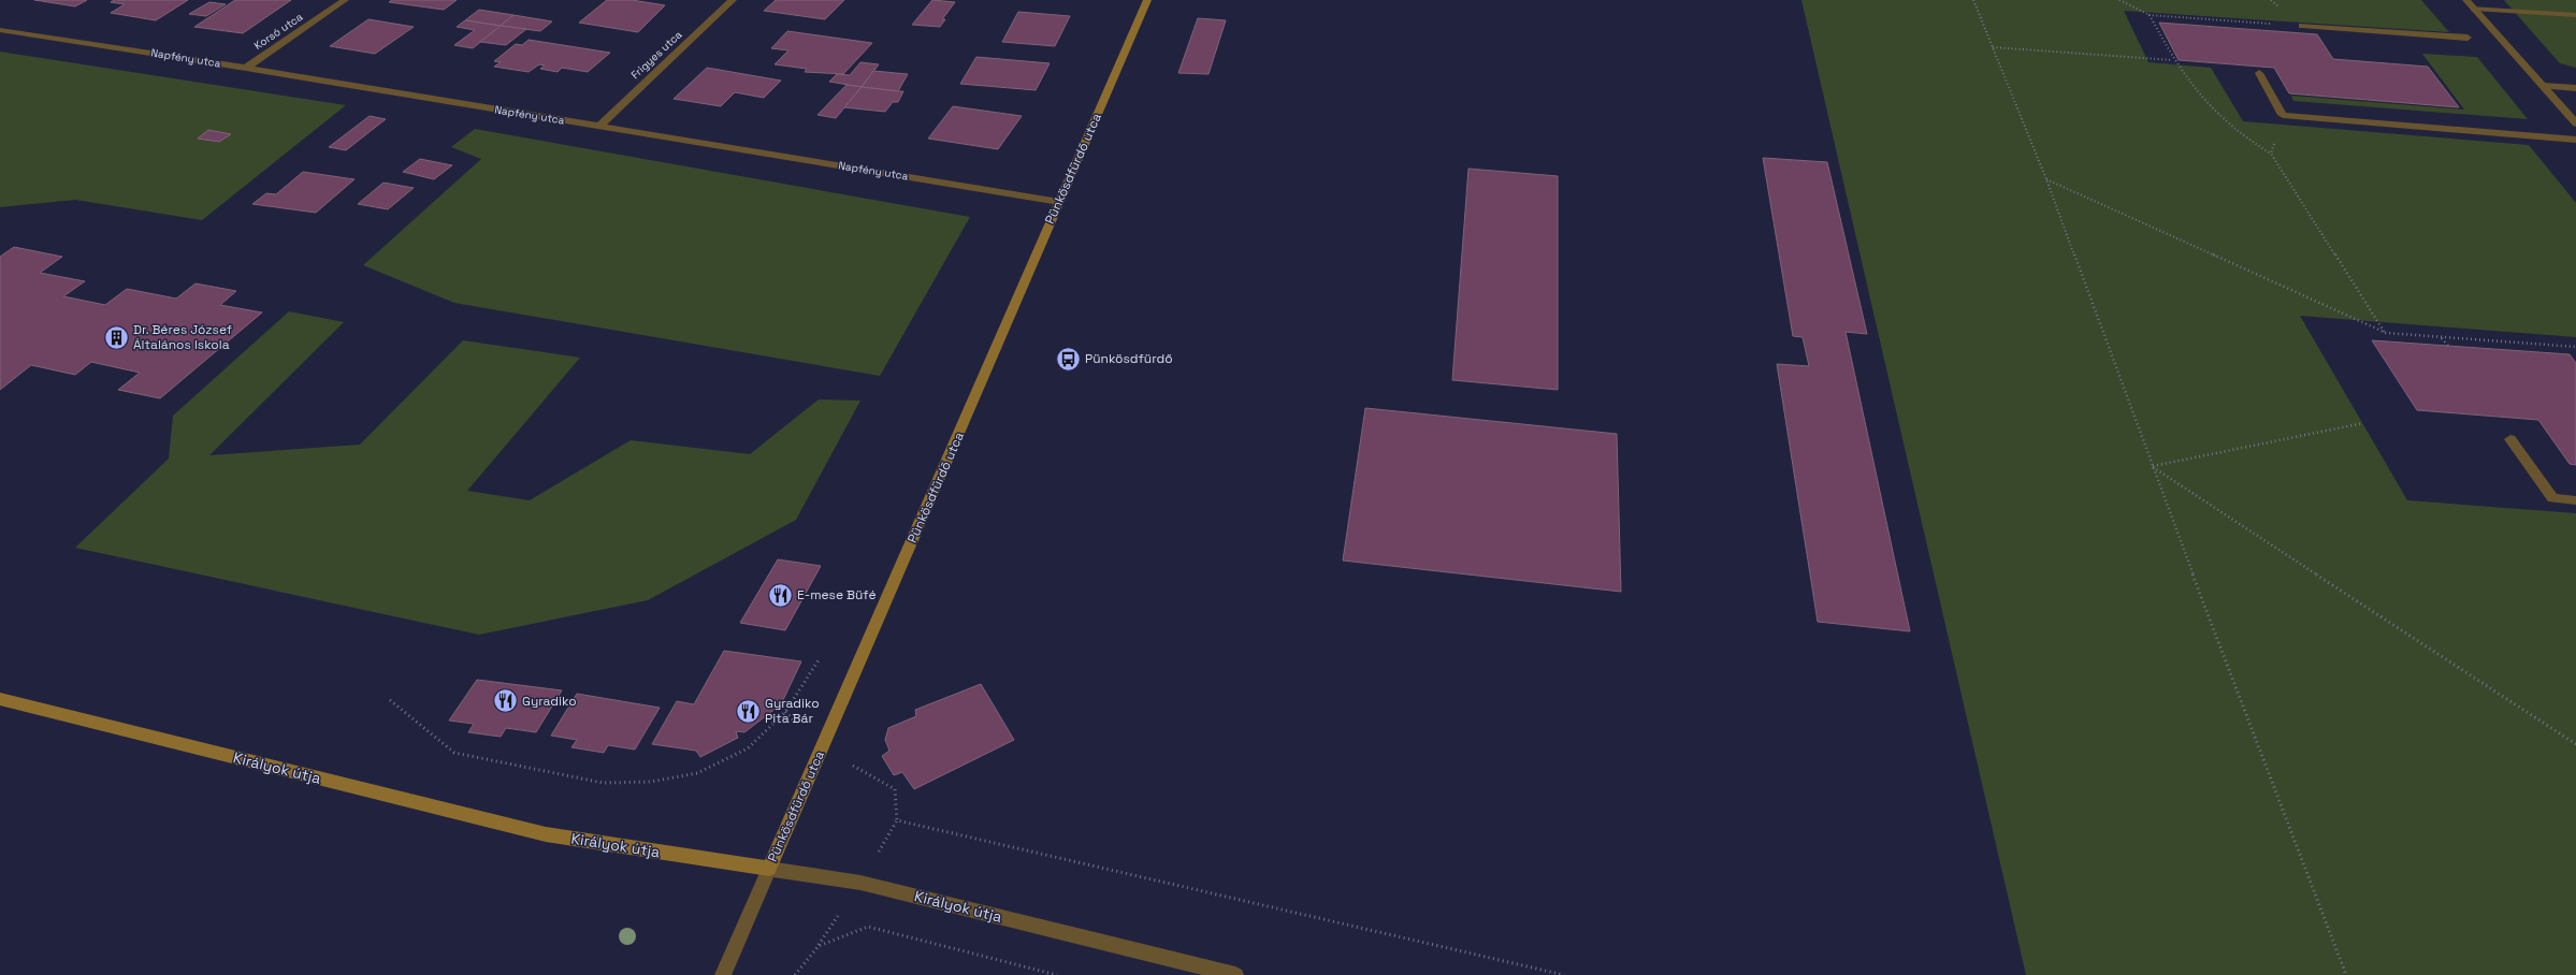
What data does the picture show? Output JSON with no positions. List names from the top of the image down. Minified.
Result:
{"streets":{"street":["Korsó utca","Frigyes utca","Napfény utca","Pünkösdfürdő utca","Királyok útja"]},"crossings":[["Korsó utca","Napfény utca"],["Frigyes utca","Napfény utca"],["Napfény utca","Pünkösdfürdő utca"],["Pünkösdfürdő utca","Királyok útja"]],"places":{"building":["Dr. Béres József Általános Iskola"],"bus stop":["Pünkösdfürdő"],"restaurant":["E-mese Büfé","Gyradiko","Gyradiko Pita Bár"]}}
